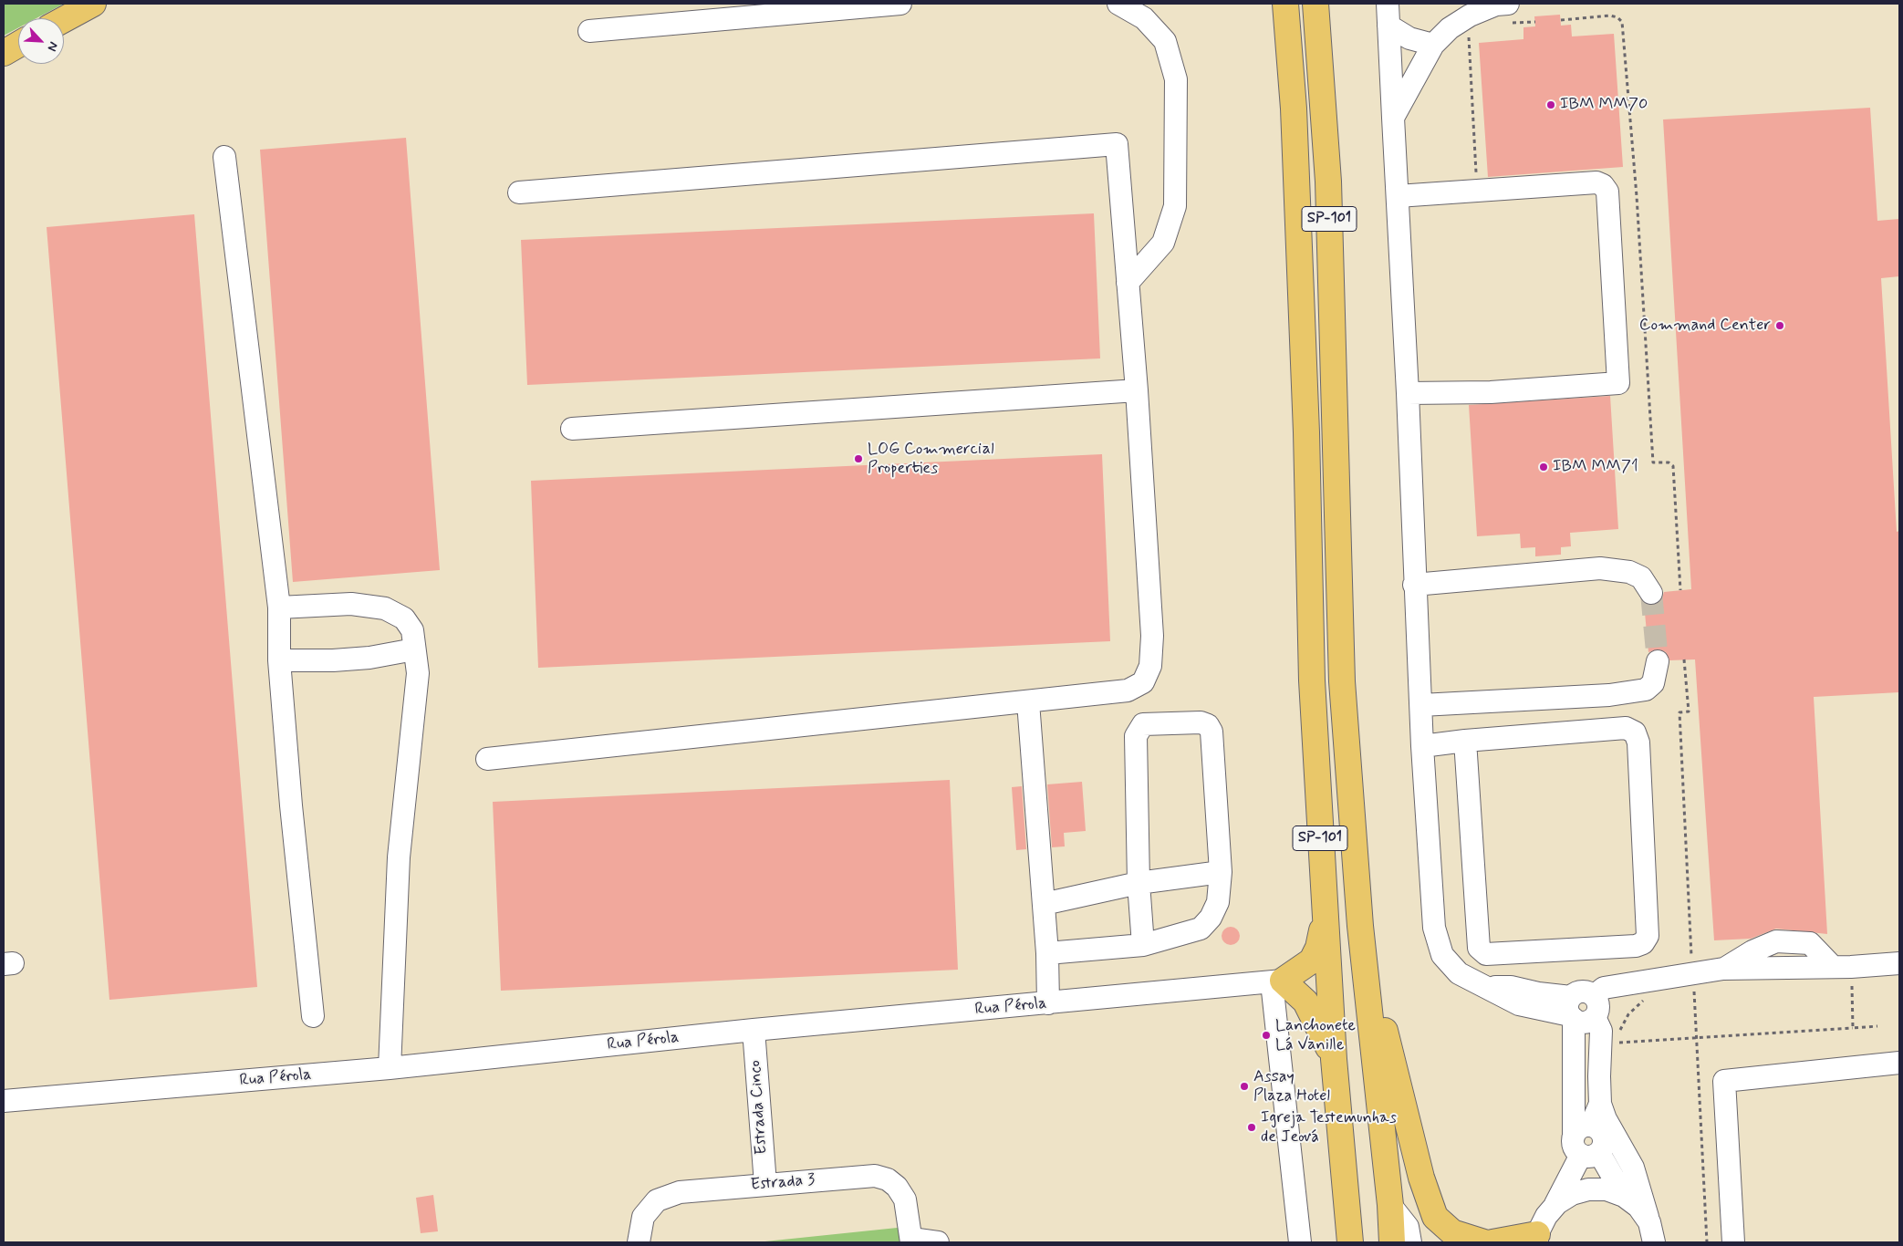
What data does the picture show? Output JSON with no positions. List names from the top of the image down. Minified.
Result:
{"streets":{"highway":["SP-101"],"street":["Rua Pérola","Estrada Cinco","Estrada 3"]},"crossings":[["Rua Pérola","Estrada Cinco"],["Estrada Cinco","Estrada 3"]],"places":["IBM MM70","Command Center","LOG Commercial Properties","IBM MM71","Lanchonete Lá Vanille","Assay Plaza Hotel","Igreja Testemunhas de Jeová"],"north":"bottom right"}
